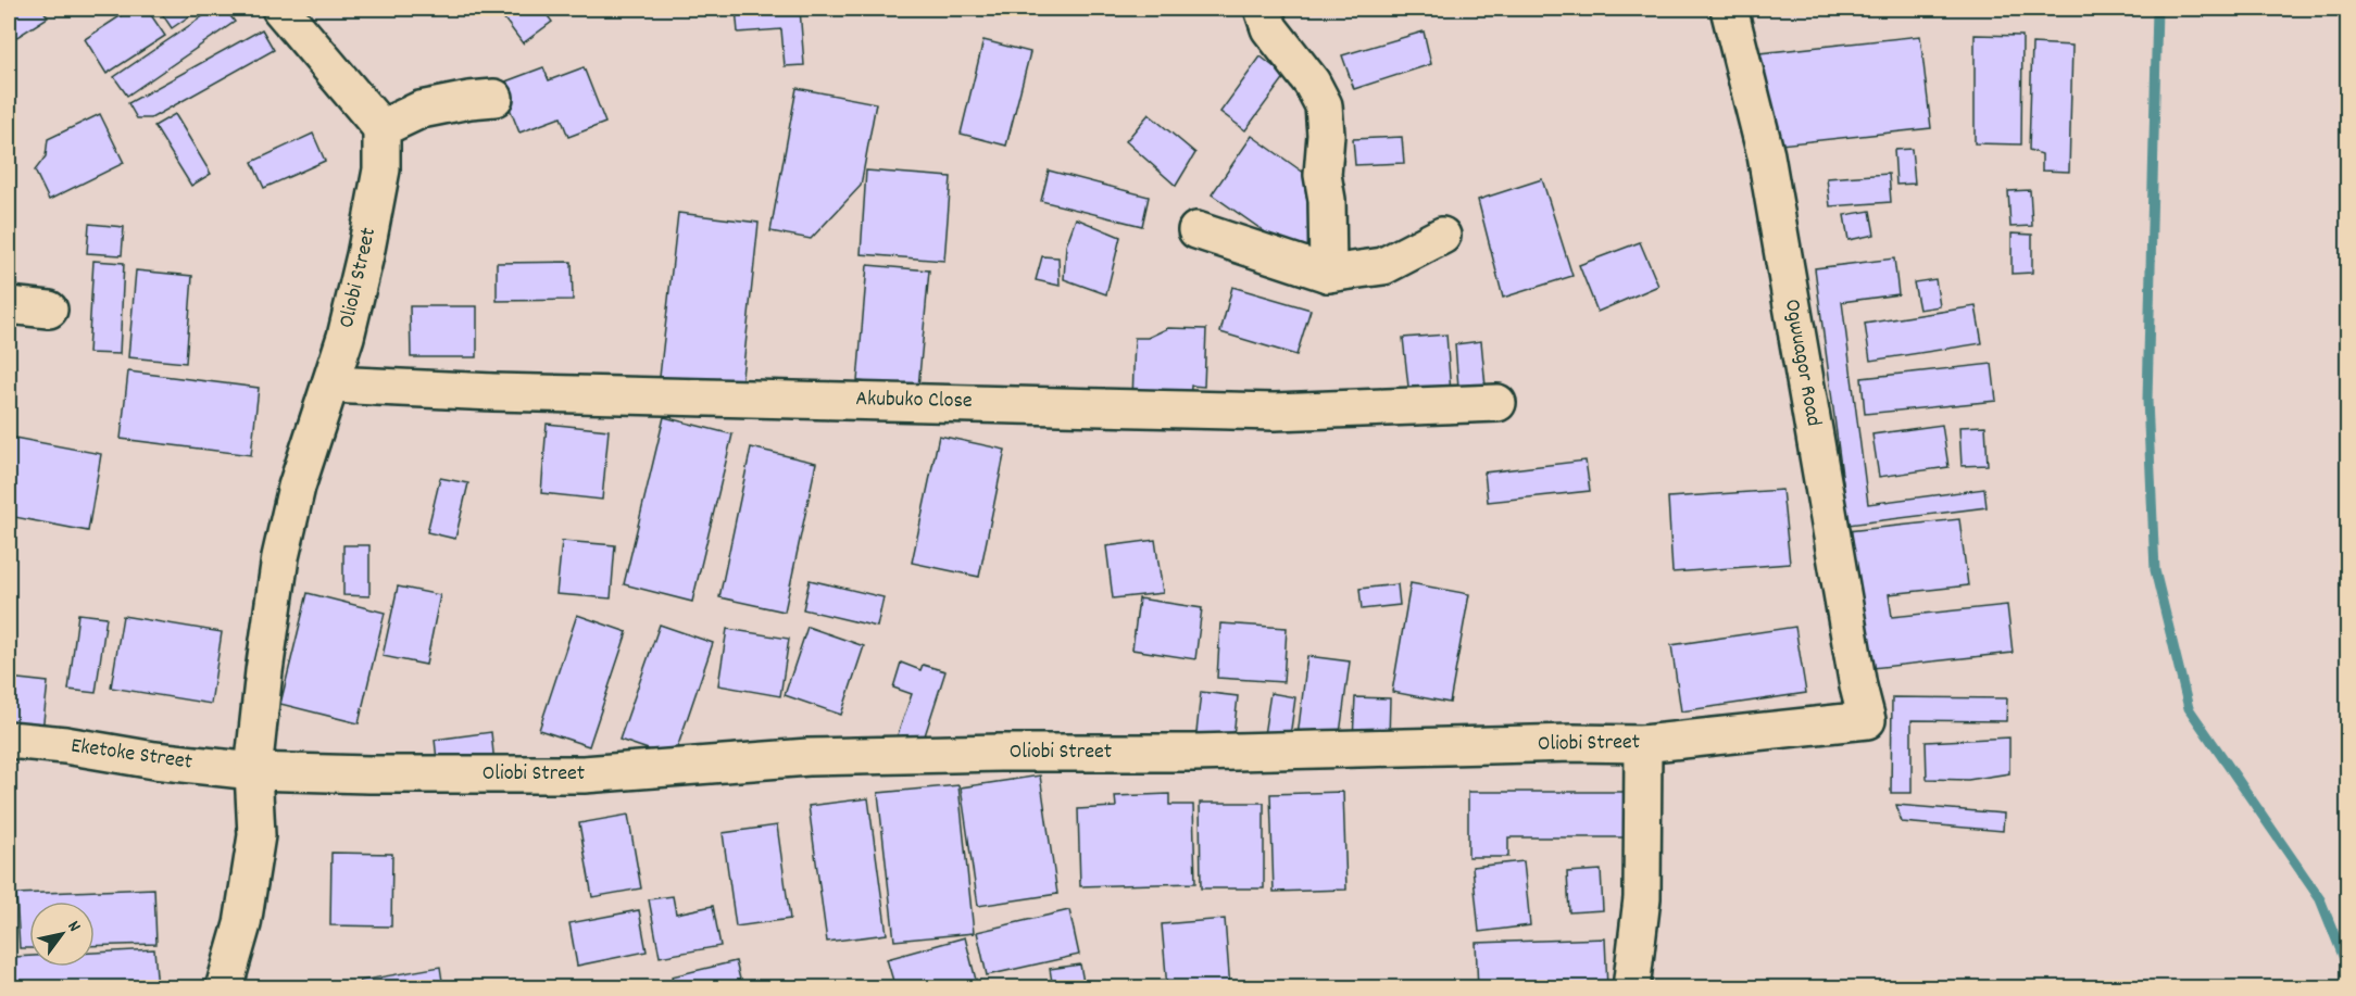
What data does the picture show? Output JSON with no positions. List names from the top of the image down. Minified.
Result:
{"streets":{"street":["Oliobi Street","Ogwuagor Road","Akubuko Close","Eketoke Street"]},"crossings":[["Oliobi Street","Ogwuagor Road"],["Oliobi Street","Akubuko Close"],["Oliobi Street","Eketoke Street"]],"north":"top right"}
